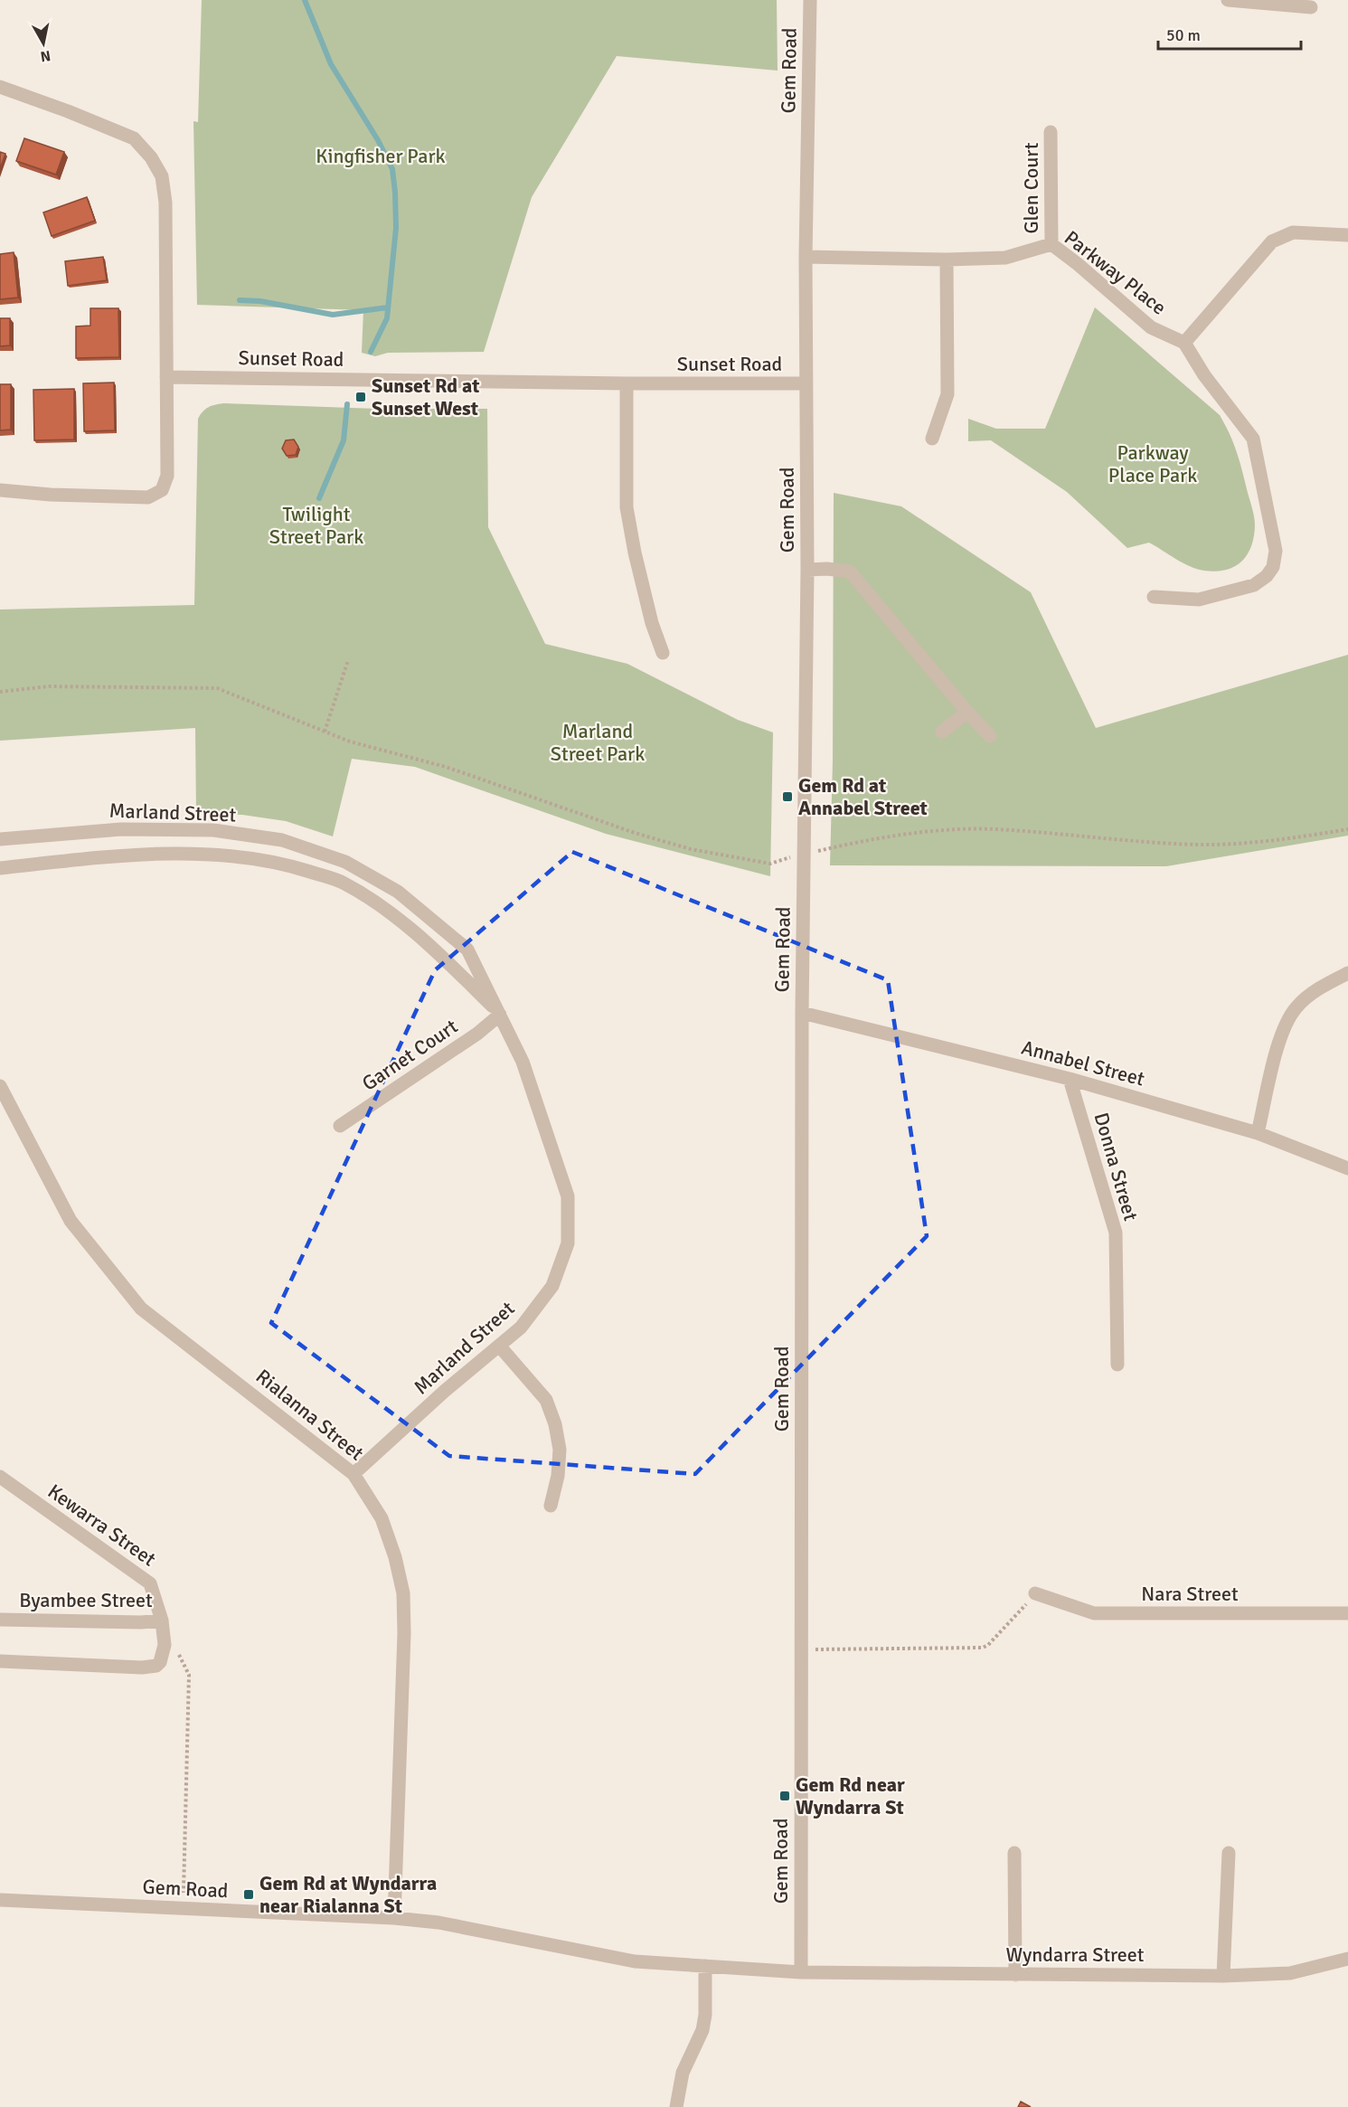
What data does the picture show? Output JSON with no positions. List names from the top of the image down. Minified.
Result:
{"streets":{"street":["Gem Road","Glen Court","Parkway Place","Sunset Road","Marland Street","Garnet Court","Annabel Street","Donna Street","Rialanna Street","Kewarra Street","Nara Street","Byambee Street","Wyndarra Street"]},"crossings":[["Gem Road","Parkway Place"],["Gem Road","Sunset Road"],["Gem Road","Annabel Street"],["Gem Road","Rialanna Street"],["Gem Road","Wyndarra Street"],["Glen Court","Parkway Place"],["Marland Street","Garnet Court"],["Marland Street","Rialanna Street"],["Annabel Street","Donna Street"],["Kewarra Street","Byambee Street"]],"parks":["Kingfisher Park","Parkway Place Park","Twilight Street Park","Marland Street Park"],"places":{"transit":["Sunset Rd at Sunset West","Gem Rd at Annabel Street","Gem Rd near Wyndarra St","Gem Rd at Wyndarra near Rialanna St"]},"scale_bar":"50 m","north":"bottom"}
